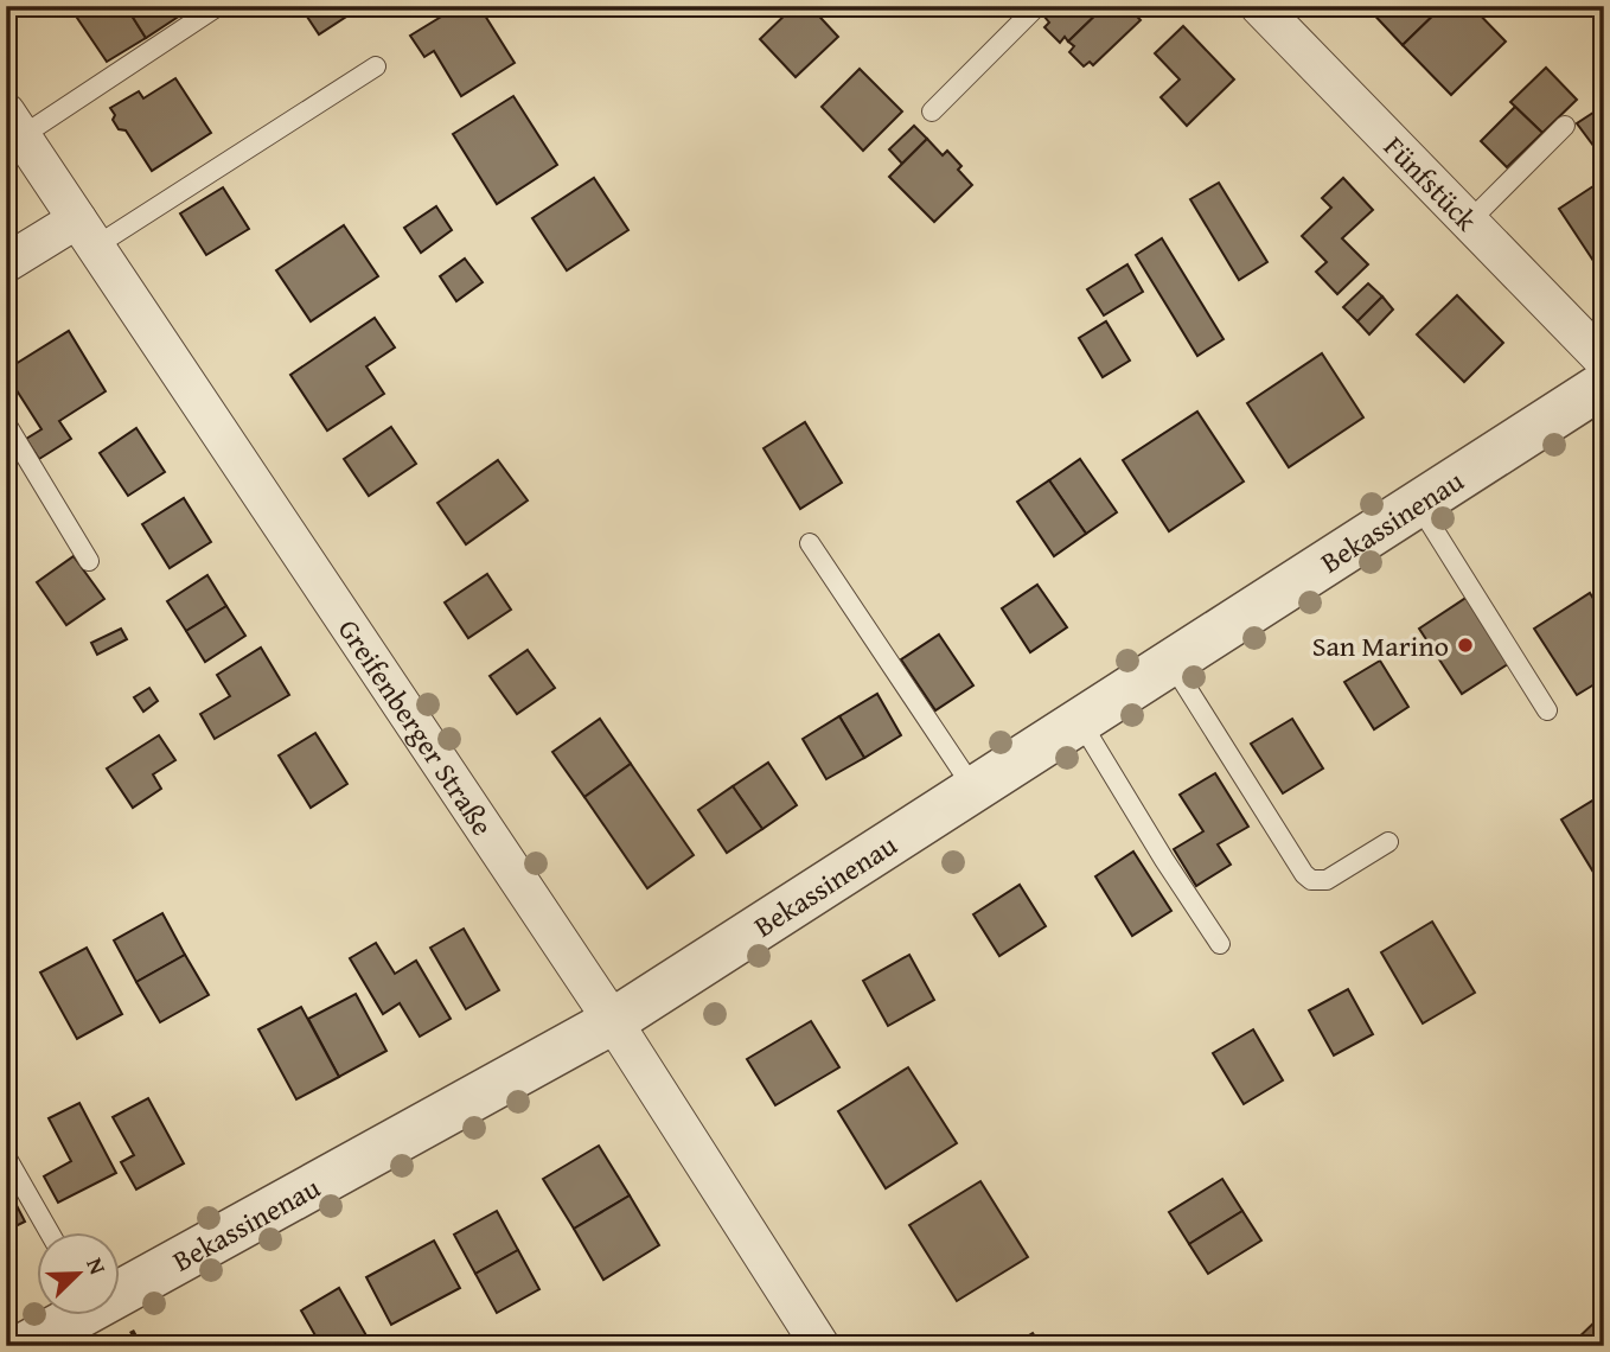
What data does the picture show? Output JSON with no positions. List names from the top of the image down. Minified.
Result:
{"streets":{"street":["Fünfstück","Bekassinenau","Greifenberger Straße"]},"crossings":[["Bekassinenau","Greifenberger Straße"]],"places":["San Marino"],"north":"top right"}
